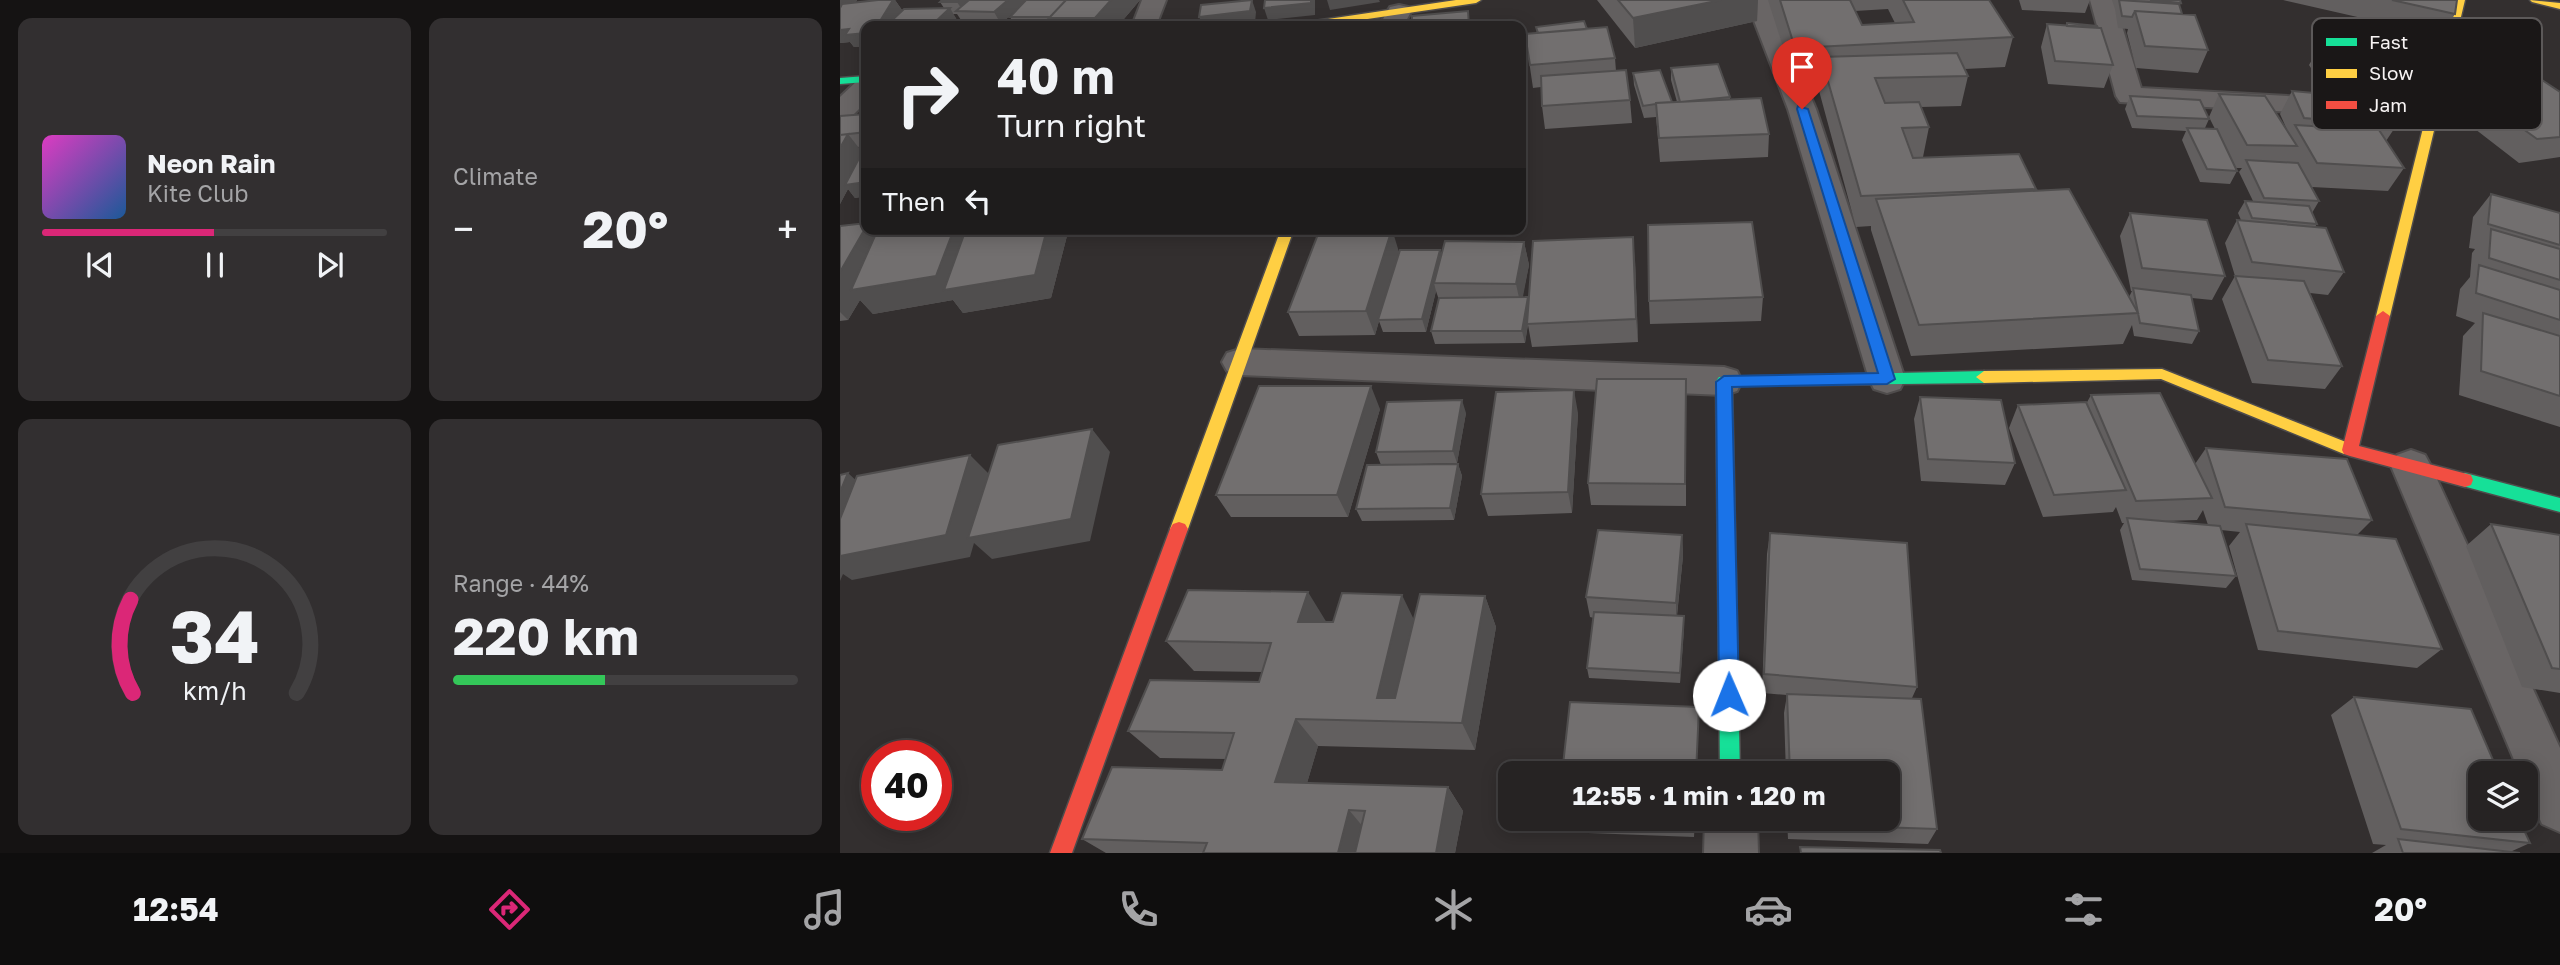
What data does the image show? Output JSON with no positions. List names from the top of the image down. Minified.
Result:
{"legend":["Fast","Slow","Jam"],"page":{"tile":["Climate",["Range · 44%","220 km"]],"turn":["40 m","Turn right"],"song":["Neon Rain","Kite Club"],"then":"Then","heat":["−","20°","+"],"limit":"40","trip":"12:55 · 1 min · 120 m","tabs":["12:54","20°"],"gauge":["34","km/h"]}}
